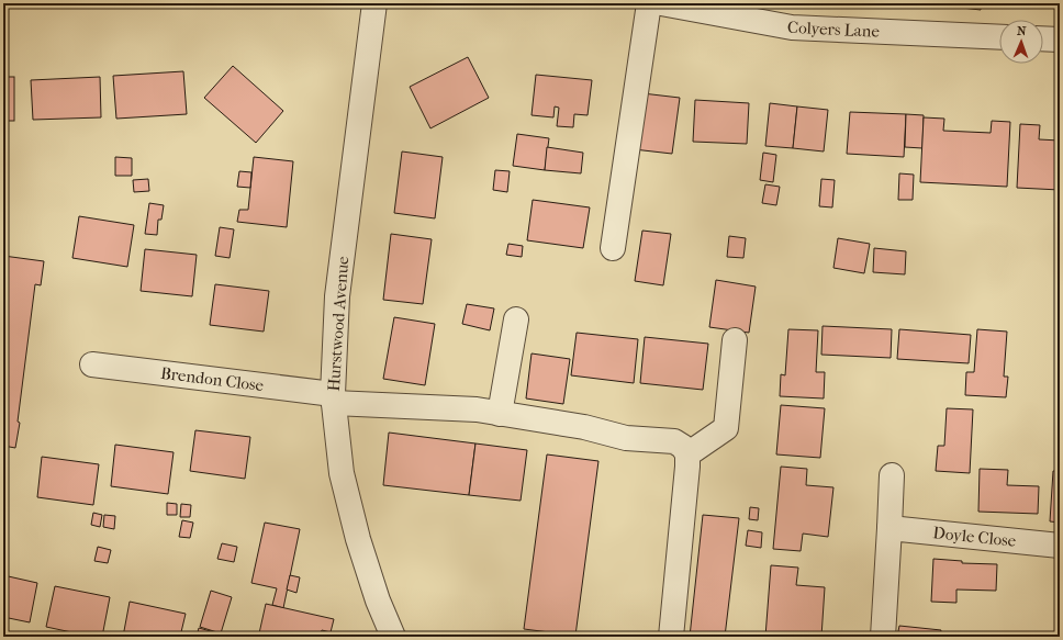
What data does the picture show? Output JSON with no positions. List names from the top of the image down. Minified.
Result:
{"streets":{"street":["Colyers Lane","Hurstwood Avenue","Brendon Close","Doyle Close"]},"crossings":[["Hurstwood Avenue","Brendon Close"]],"north":"top"}
